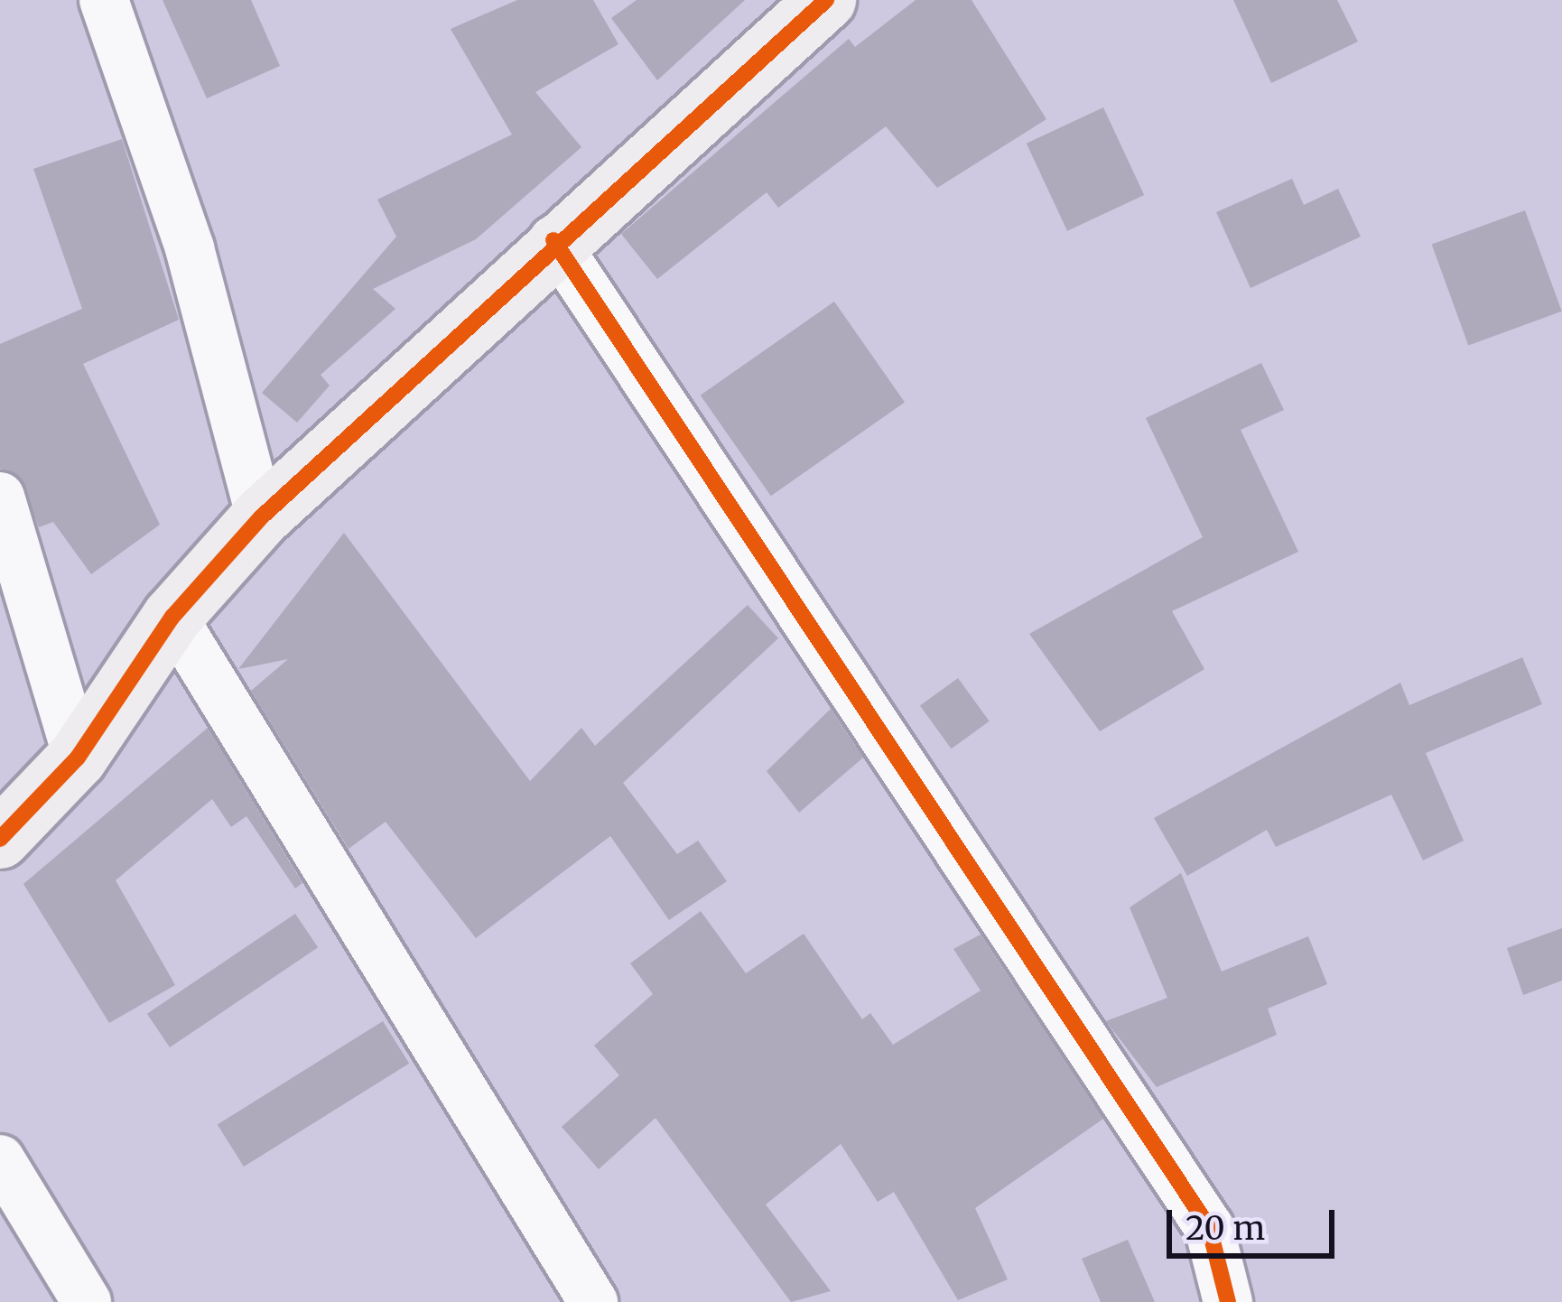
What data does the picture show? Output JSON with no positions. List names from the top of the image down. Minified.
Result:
{"scale_bar":"20 m"}
